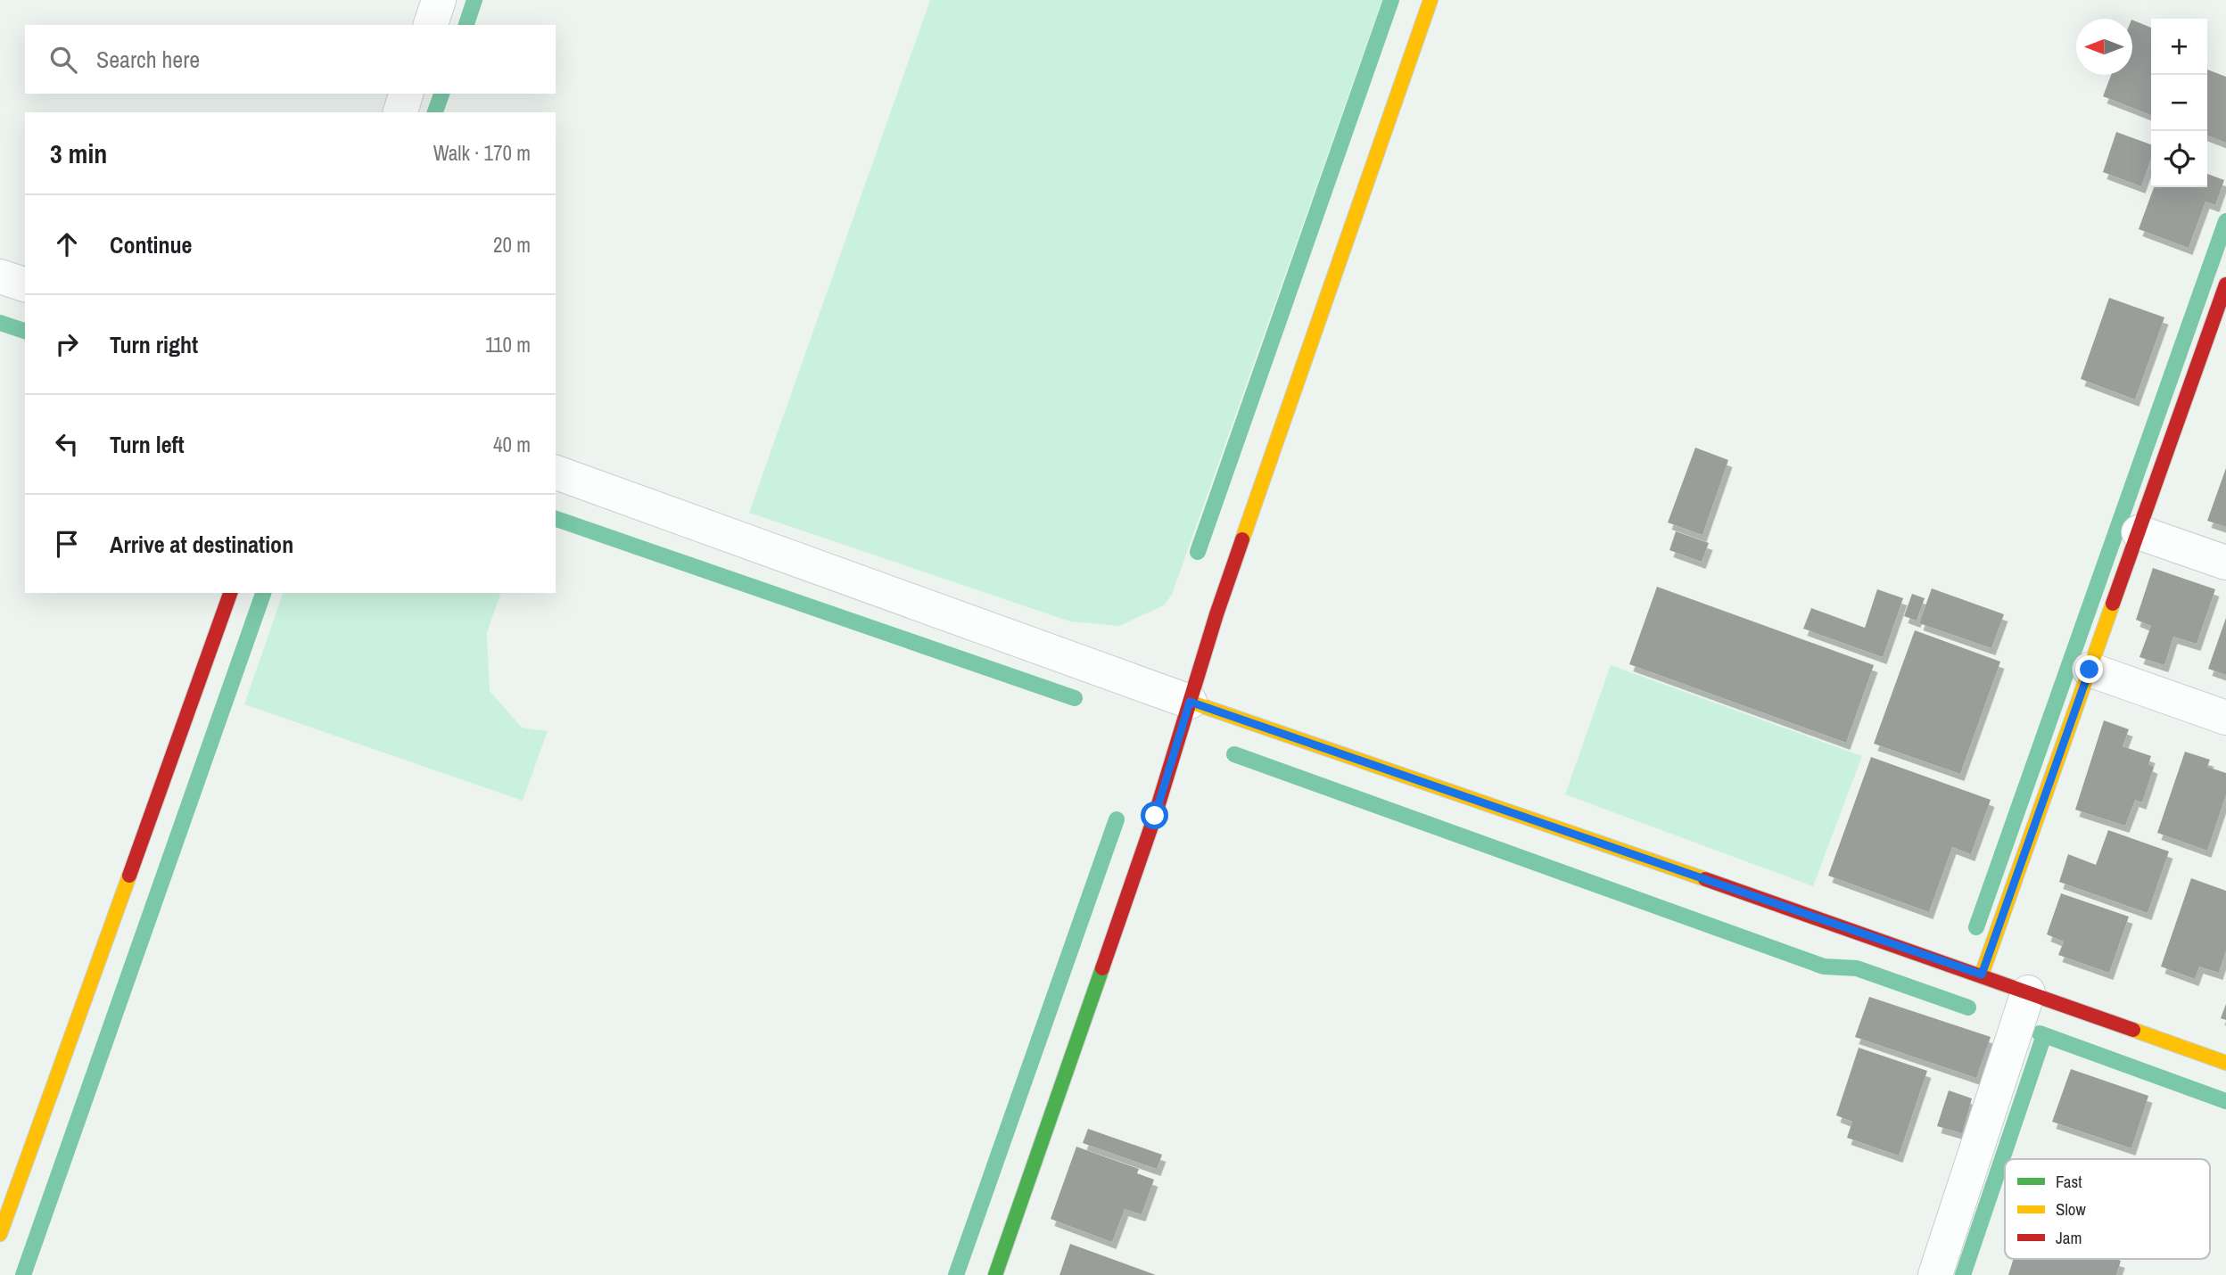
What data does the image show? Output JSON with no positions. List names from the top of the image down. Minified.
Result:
{"legend":["Fast","Slow","Jam"],"north":"left","page":{"map_buttons":["+","−"],"search":"Search here","heading":["3 min","Walk · 170 m"],"list":[["Continue","20 m"],["Turn right","110 m"],["Turn left","40 m"],"Arrive at destination"]}}
